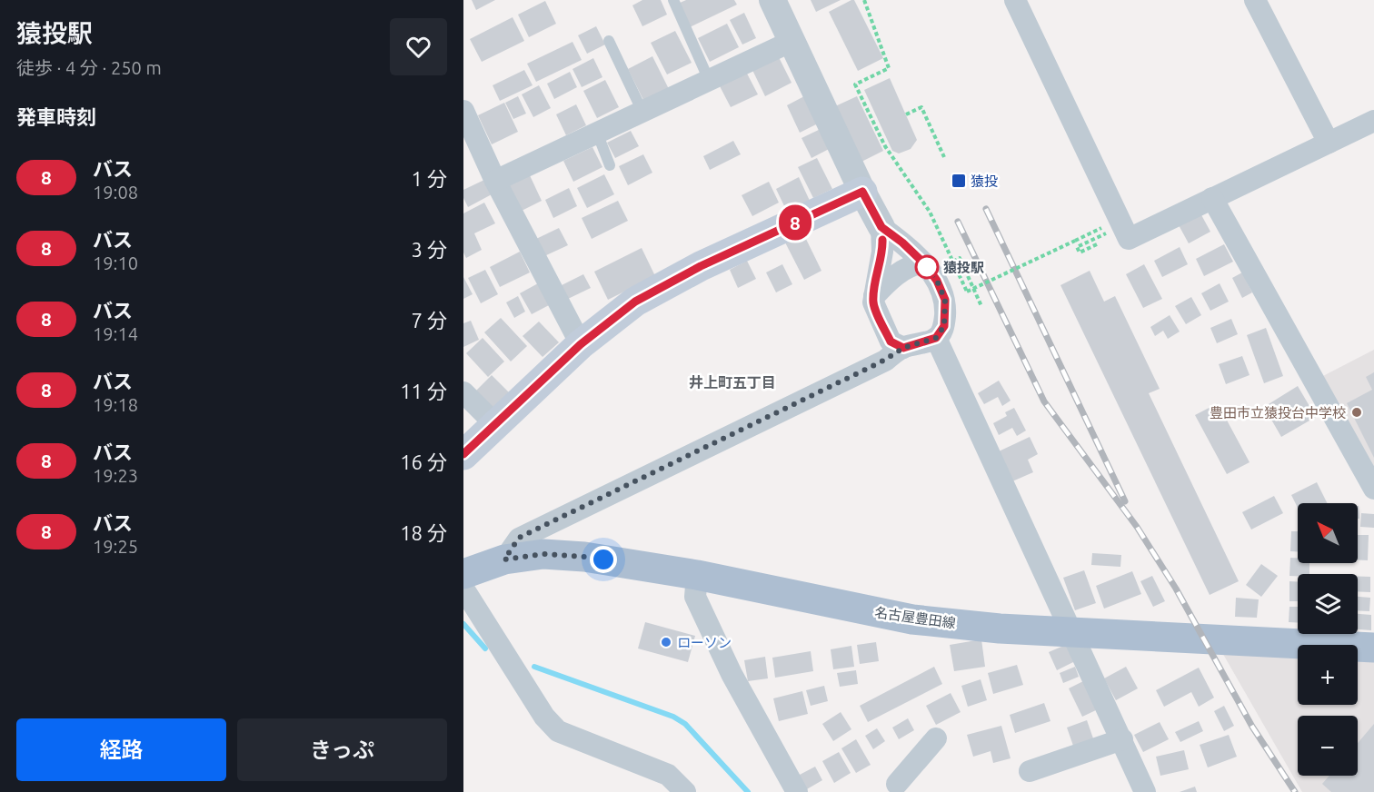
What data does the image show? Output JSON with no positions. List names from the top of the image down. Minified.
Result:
{"streets":{"main road":["名古屋豊田線"]},"districts":["井上町五丁目"],"places":{"transit":["猿投"],"other":["猿投駅","豊田市立猿投台中学校","ローソン"]},"lines":["bus line 8"],"north":"top left","page":{"heading":[["猿投駅","徒歩 · 4 分 · 250 m"],"発車時刻"],"on_map":"8","list":[{"mark":"8","name":"バス","note":"19:08","value":"1 分"},{"mark":"8","name":"バス","note":"19:10","value":"3 分"},{"mark":"8","name":"バス","note":"19:14","value":"7 分"},{"mark":"8","name":"バス","note":"19:18","value":"11 分"},{"mark":"8","name":"バス","note":"19:23","value":"16 分"},{"mark":"8","name":"バス","note":"19:25","value":"18 分"}],"map_buttons":["+","−"],"buttons":["経路","きっぷ"]}}
